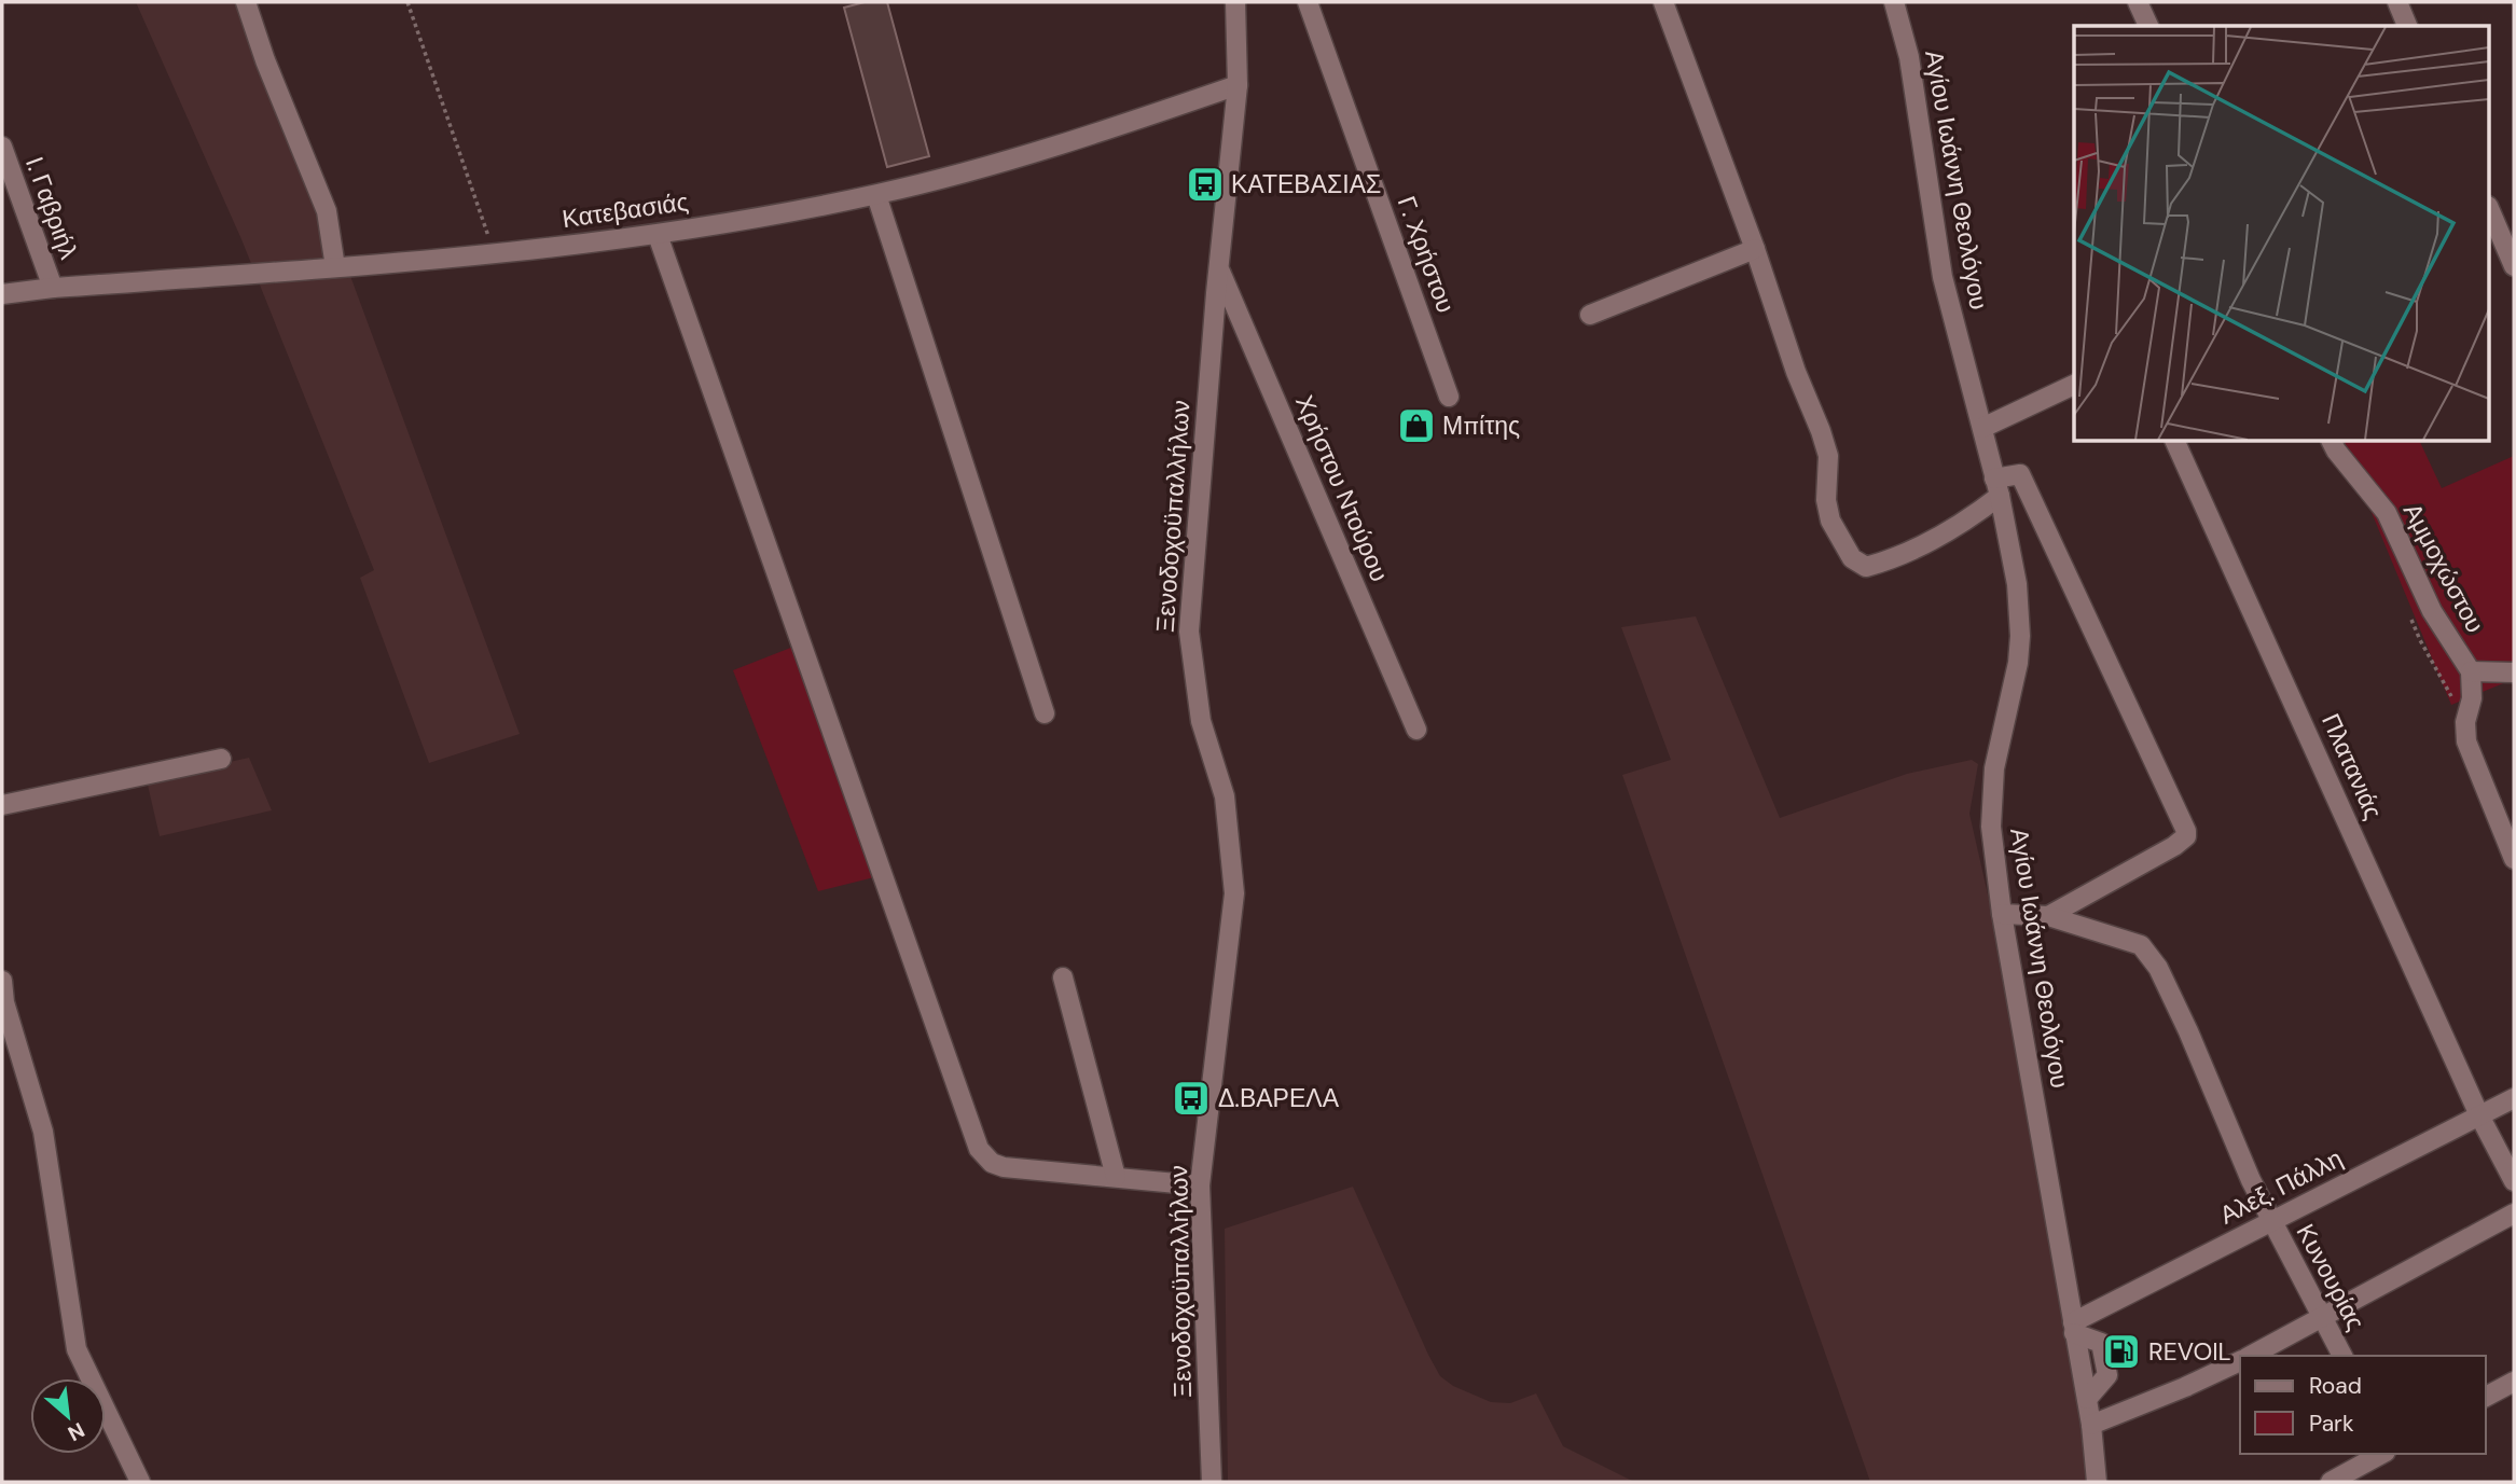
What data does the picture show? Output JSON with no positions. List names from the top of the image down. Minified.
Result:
{"streets":{"street":["Αγίου Ιωάννη Θεολόγου","Ι. Γαβριήλ","Κατεβασιάς","Γ. Χρήστου","Χρήστου Ντούρου","Ξενοδοχοϋπαλλήλων","Αμμοχώστου","Πλατανιάς","Αλεξ. Πάλλη","Κυνουρίας"]},"crossings":[["Αγίου Ιωάννη Θεολόγου","Αλεξ. Πάλλη"],["Αγίου Ιωάννη Θεολόγου","Κυνουρίας"],["Ι. Γαβριήλ","Κατεβασιάς"],["Κατεβασιάς","Ξενοδοχοϋπαλλήλων"],["Χρήστου Ντούρου","Ξενοδοχοϋπαλλήλων"],["Πλατανιάς","Αλεξ. Πάλλη"],["Αλεξ. Πάλλη","Κυνουρίας"]],"places":{"bus stop":["ΚΑΤΕΒΑΣΙΑΣ","Δ.ΒΑΡΕΛΑ"],"shop":["Μπίτης"],"fuel station":["REVOIL"]},"legend":["Road","Park"],"north":"bottom right"}
